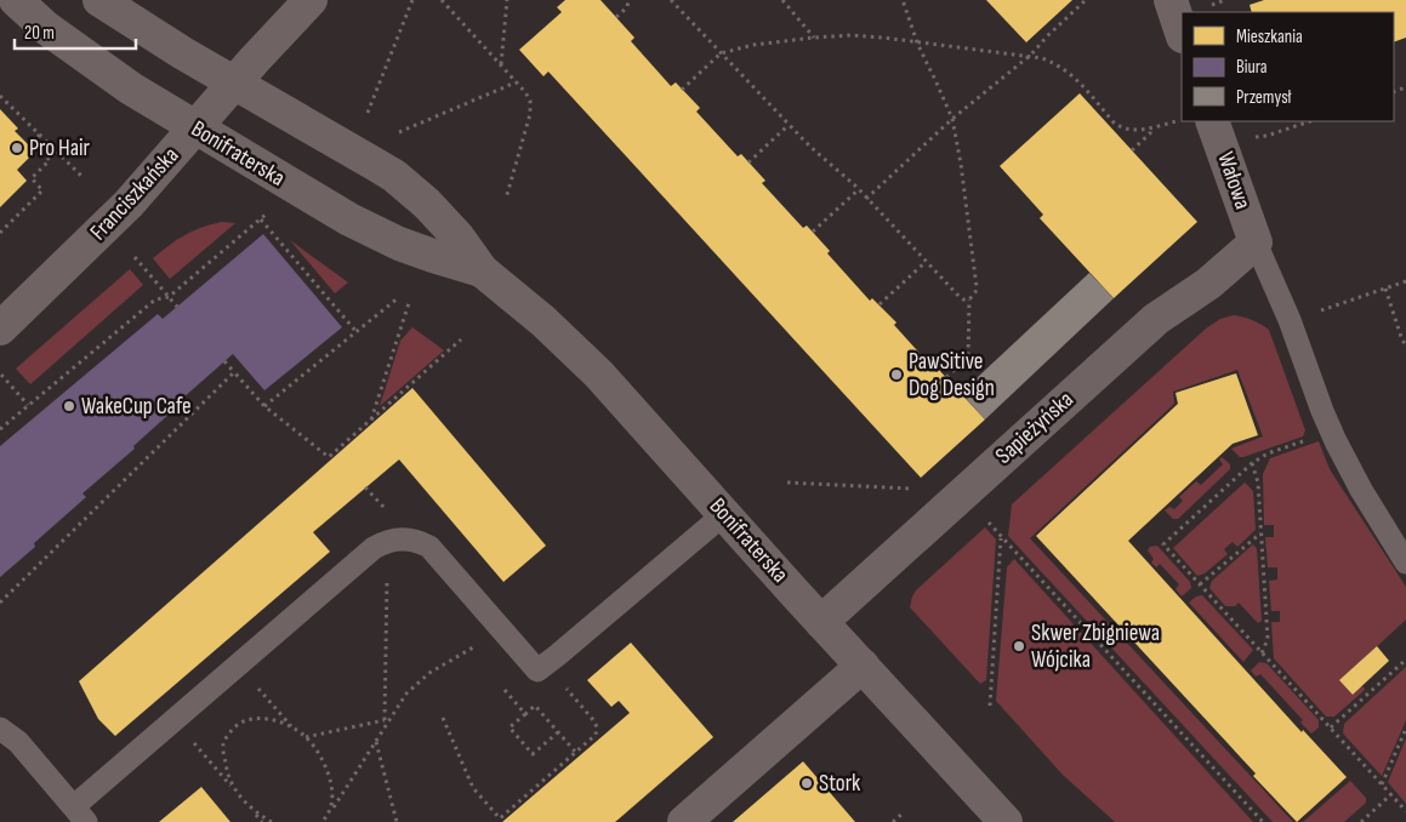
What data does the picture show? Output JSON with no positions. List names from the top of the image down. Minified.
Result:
{"streets":{"street":["Bonifraterska","Wałowa","Franciszkańska","Sapieżyńska"]},"crossings":[["Bonifraterska","Franciszkańska"],["Bonifraterska","Sapieżyńska"],["Wałowa","Sapieżyńska"]],"places":["Pro Hair","PawSitive Dog Design","WakeCup Cafe","Skwer Zbigniewa Wójcika","Stork"],"legend":["Mieszkania","Biura","Przemysł"],"scale_bar":"20 m"}
